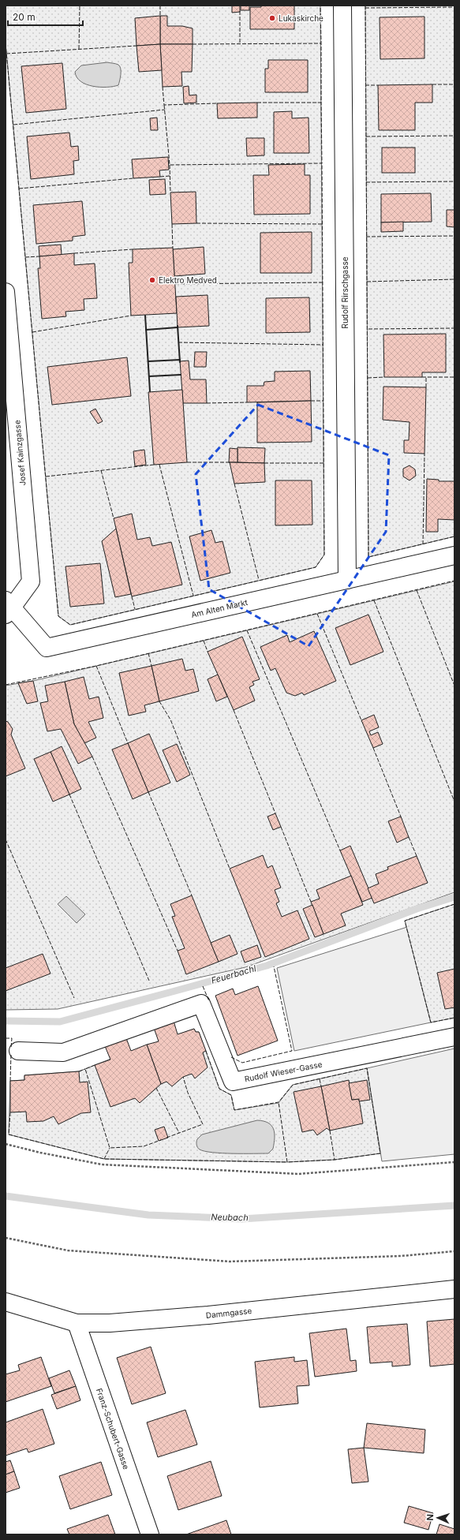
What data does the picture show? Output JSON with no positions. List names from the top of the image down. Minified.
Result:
{"streets":{"street":["Rudolf Rirschgasse","Josef Kainzgasse","Am Alten Markt","Rudolf Wieser-Gasse","Dammgasse","Franz-Schubert-Gasse"]},"crossings":[["Rudolf Rirschgasse","Am Alten Markt"],["Josef Kainzgasse","Am Alten Markt"],["Dammgasse","Franz-Schubert-Gasse"]],"water":["Feuerbachl","Neubach"],"places":["Lukaskirche","Elektro Medved"],"scale_bar":"20 m","north":"left"}
